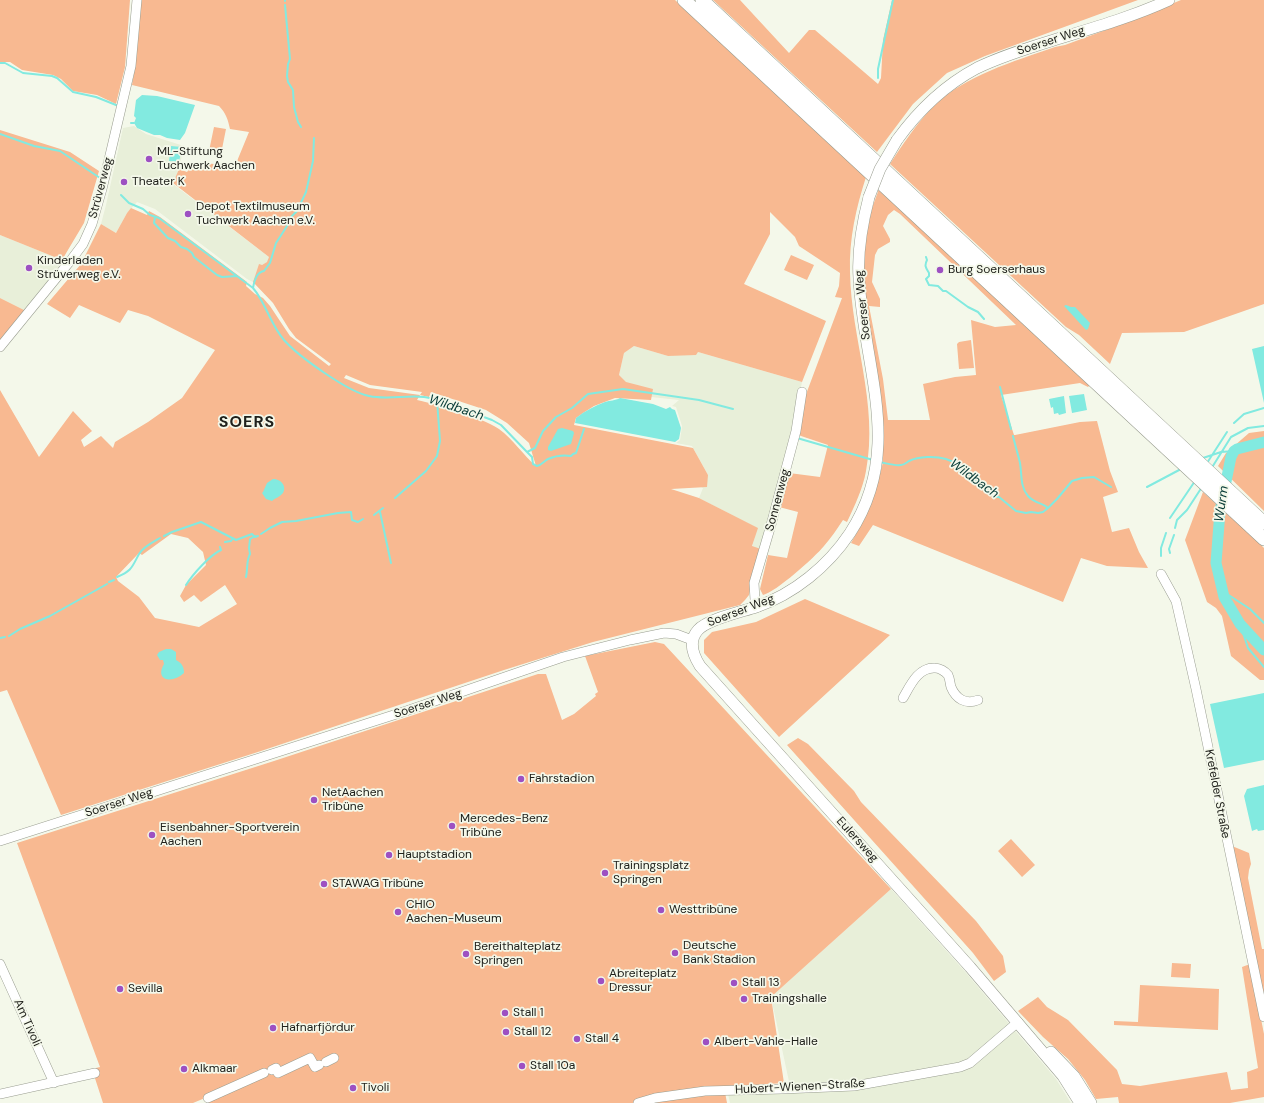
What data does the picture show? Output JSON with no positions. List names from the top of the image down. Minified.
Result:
{"streets":{"main road":["Soerser Weg","Eulersweg"],"street":["Strüverweg","Sonnenweg","Krefelder Straße","Am Tivoli","Hubert-Wienen-Straße"]},"crossings":[["Soerser Weg","Sonnenweg"],["Soerser Weg","Eulersweg"],["Eulersweg","Hubert-Wienen-Straße"]],"districts":["SOERS"],"water":["Wildbach","Wurm"],"places":["ML-Stiftung Tuchwerk Aachen","Theater K","Depot Textilmuseum Tuchwerk Aachen e.V.","Kinderladen Strüverweg e.V.","Burg Soerserhaus","Fahrstadion","NetAachen Tribüne","Mercedes-Benz Tribüne","Eisenbahner-Sportverein Aachen","Hauptstadion","Trainingsplatz Springen","STAWAG Tribüne","Westtribüne","CHIO Aachen-Museum","Deutsche Bank Stadion","Bereithalteplatz Springen","Abreiteplatz Dressur","Stall 13","Sevilla","Trainingshalle","Stall 1","Hafnarfjördur","Stall 12","Stall 4","Albert-Vahle-Halle","Stall 10a","Alkmaar","Tivoli"]}
